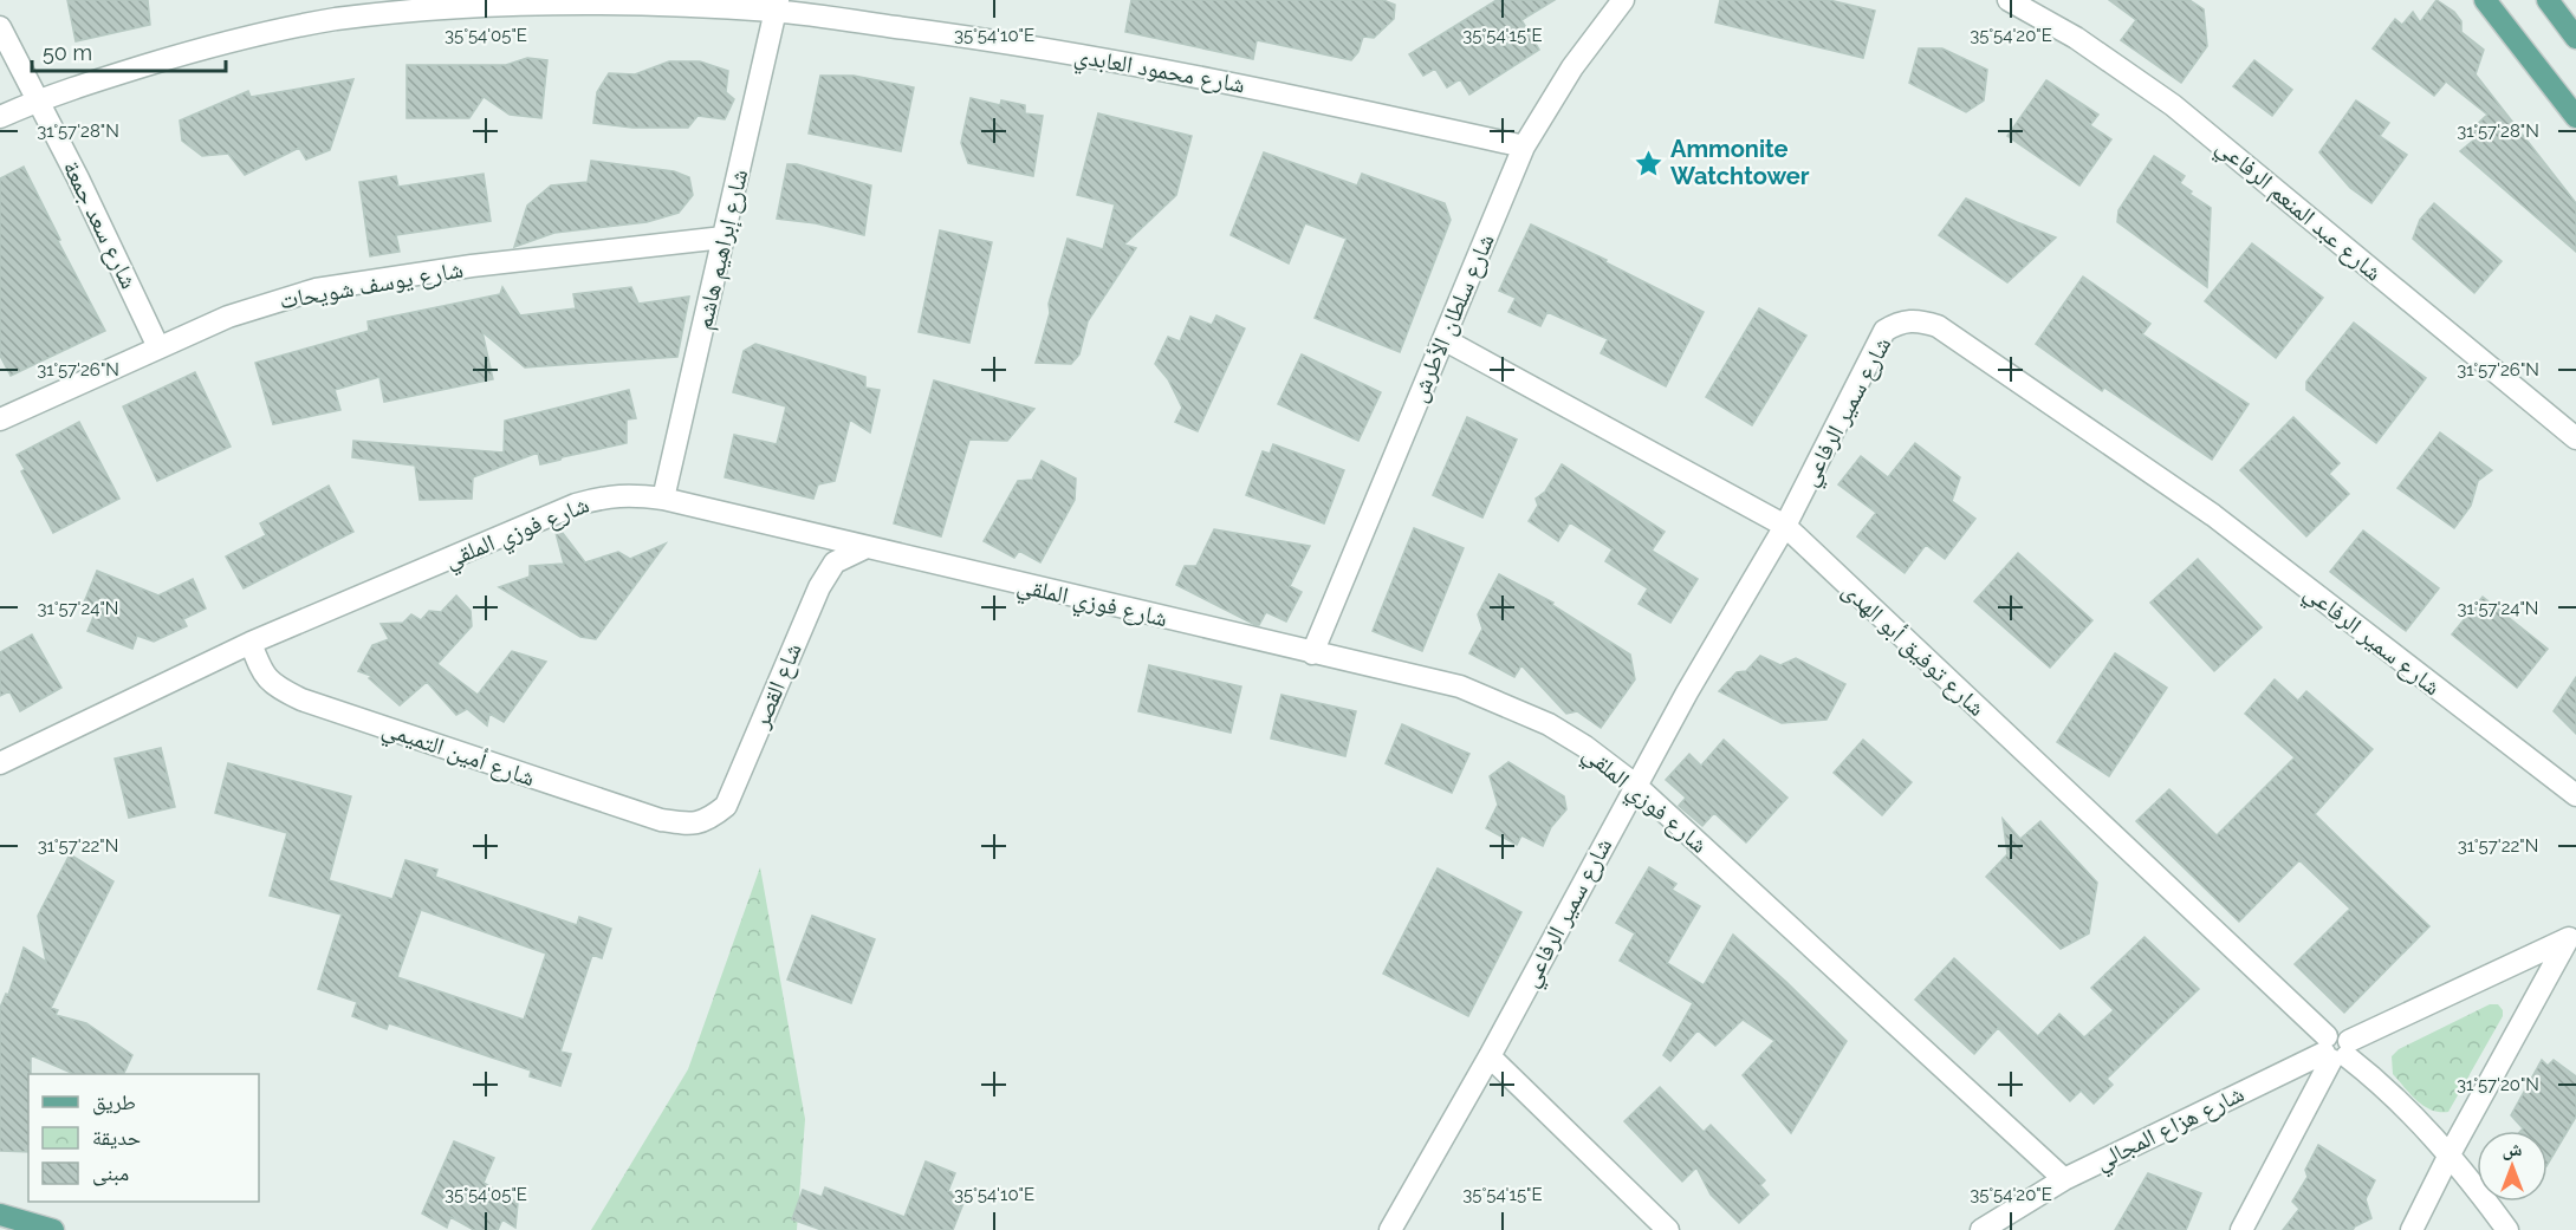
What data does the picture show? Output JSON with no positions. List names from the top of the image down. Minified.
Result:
{"streets":{"street":["شارع محمود العابدي","شارع عبد المنعم الرفاعي","شارع سعد جمعة","شارع إبراهيم هاشم","شارع يوسف شويحات","شارع سلطان الأطرش","شارع سمير الرفاعي","شارع فوزي الملقي","شارع توفيق أبو الهدى","شاع القصر","شارع أمين التميمي","شارع هزاع المجالي"]},"crossings":[["شارع محمود العابدي","شارع سعد جمعة"],["شارع محمود العابدي","شارع إبراهيم هاشم"],["شارع محمود العابدي","شارع سلطان الأطرش"],["شارع سعد جمعة","شارع يوسف شويحات"],["شارع إبراهيم هاشم","شارع يوسف شويحات"],["شارع إبراهيم هاشم","شارع فوزي الملقي"],["شارع سلطان الأطرش","شارع فوزي الملقي"],["شارع سلطان الأطرش","شارع توفيق أبو الهدى"],["شارع سمير الرفاعي","شارع فوزي الملقي"],["شارع سمير الرفاعي","شارع توفيق أبو الهدى"],["شارع فوزي الملقي","شاع القصر"],["شارع فوزي الملقي","شارع أمين التميمي"],["شارع فوزي الملقي","شارع هزاع المجالي"],["شارع توفيق أبو الهدى","شارع هزاع المجالي"],["شاع القصر","شارع أمين التميمي"]],"places":{"place":["Ammonite Watchtower"]},"legend":["طريق","حديقة","مبنى"],"scale_bar":"50 m","north":"top","coordinates":["35°54'05\"E","35°54'10\"E","35°54'15\"E","35°54'20\"E","31°57'28\"N","31°57'26\"N","31°57'24\"N","31°57'22\"N","31°57'20\"N"]}
